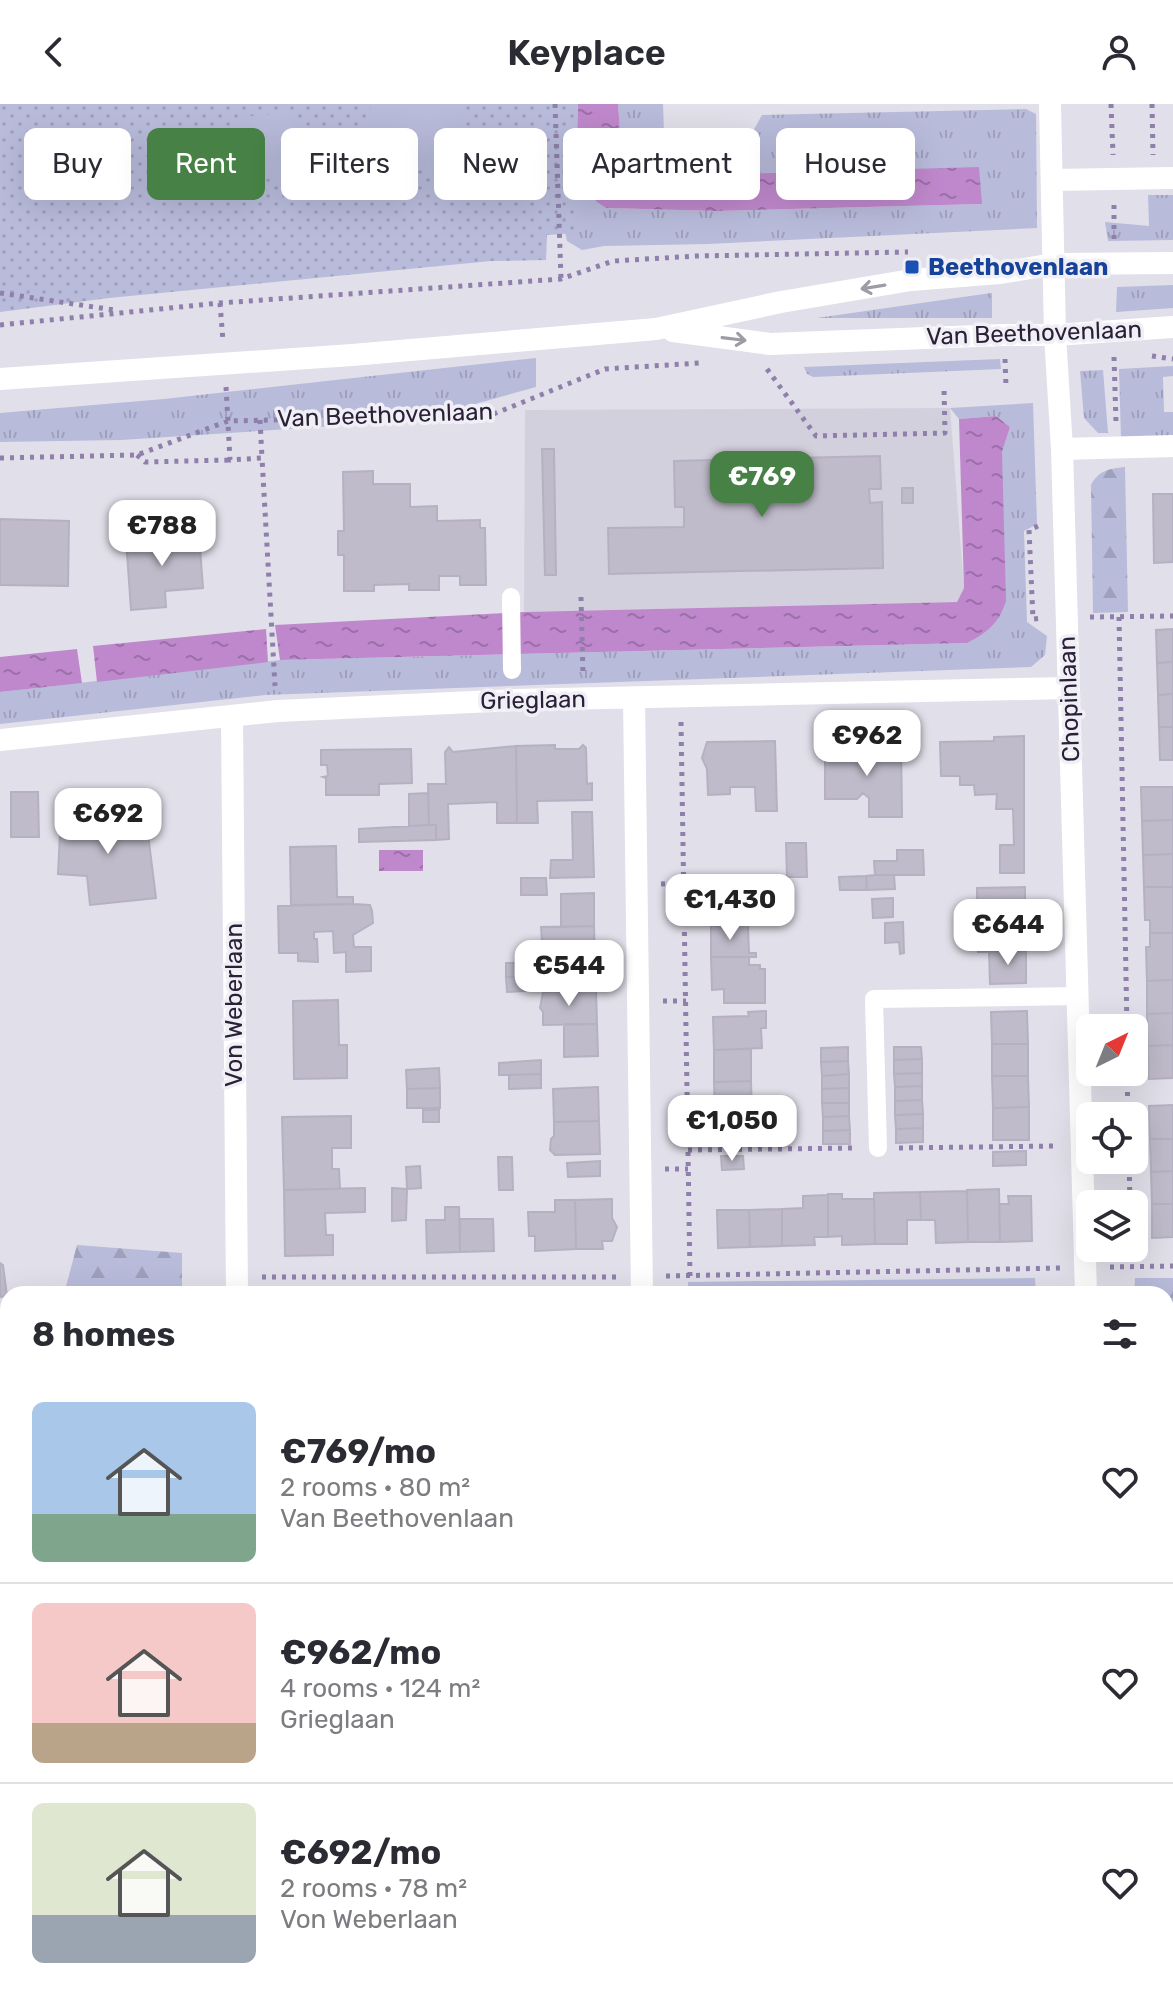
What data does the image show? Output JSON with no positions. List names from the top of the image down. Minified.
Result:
{"streets":{"street":["Van Beethovenlaan","Chopinlaan","Grieglaan","Von Weberlaan"]},"crossings":[["Van Beethovenlaan","Chopinlaan"],["Chopinlaan","Grieglaan"],["Grieglaan","Von Weberlaan"]],"places":{"transit":["Beethovenlaan"]},"north":"top right","page":{"header":"Keyplace","chip":["Buy","Rent","Filters","New","Apartment","House"],"price":["€769","€788","€962","€692","€1,430","€644","€544","€1,050"],"heading":"8 homes","list":[{"name":"€769/mo","note":"2 rooms · 80 m² · Van Beethovenlaan"},{"name":"€962/mo","note":"4 rooms · 124 m² · Grieglaan"},{"name":"€692/mo","note":"2 rooms · 78 m² · Von Weberlaan"}]}}
